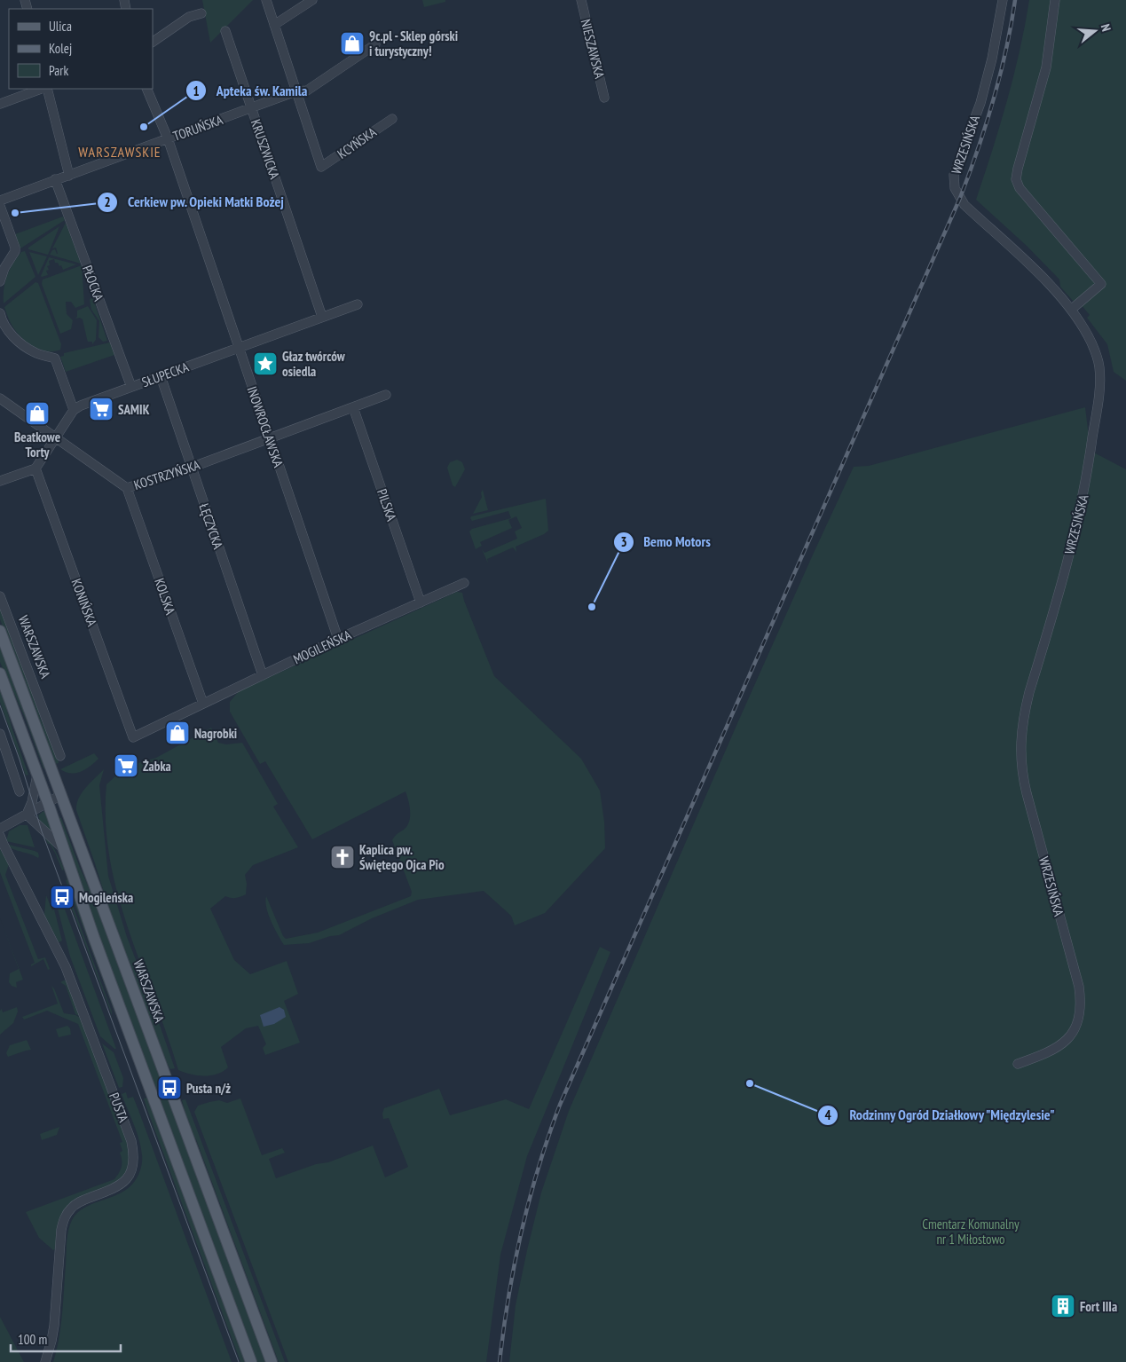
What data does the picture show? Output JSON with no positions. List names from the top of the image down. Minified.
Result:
{"streets":{"main road":["WARSZAWSKA"],"street":["NIESZAWSKA","TORUŃSKA","KCYŃSKA","WRZESIŃSKA","KRUSZWICKA","PŁOCKA","SŁUPECKA","INOWROCŁAWSKA","KOSTRZYŃSKA","PILSKA","ŁĘCZYCKA","KOLSKA","KONIŃSKA","MOGILEŃSKA","PUSTA"]},"crossings":[["TORUŃSKA","KCYŃSKA"],["TORUŃSKA","KRUSZWICKA"],["TORUŃSKA","PŁOCKA"],["TORUŃSKA","INOWROCŁAWSKA"],["KRUSZWICKA","SŁUPECKA"],["PŁOCKA","SŁUPECKA"],["SŁUPECKA","INOWROCŁAWSKA"],["SŁUPECKA","ŁĘCZYCKA"],["INOWROCŁAWSKA","KOSTRZYŃSKA"],["INOWROCŁAWSKA","MOGILEŃSKA"],["KOSTRZYŃSKA","PILSKA"],["KOSTRZYŃSKA","ŁĘCZYCKA"],["KOSTRZYŃSKA","KOLSKA"],["PILSKA","MOGILEŃSKA"],["ŁĘCZYCKA","MOGILEŃSKA"],["KOLSKA","MOGILEŃSKA"],["KONIŃSKA","MOGILEŃSKA"]],"districts":["WARSZAWSKIE"],"parks":["Cmentarz Komunalny nr 1 Miłostowo"],"places":{"shop":["9c.pl - Sklep górski i turystyczny!","Beatkowe Torty","Nagrobki"],"other":["Apteka św. Kamila","Cerkiew pw. Opieki Matki Bożej","Bemo Motors","Rodzinny Ogród Działkowy \"Międzylesie\""],"place":["Głaz twórców osiedla"],"supermarket":["SAMIK","Żabka"],"church":["Kaplica pw. Świętego Ojca Pio"],"bus stop":["Mogileńska","Pusta n/ż"],"building":["Fort IIIa"]},"legend":["Ulica","Kolej","Park"],"scale_bar":"100 m","north":"right"}
